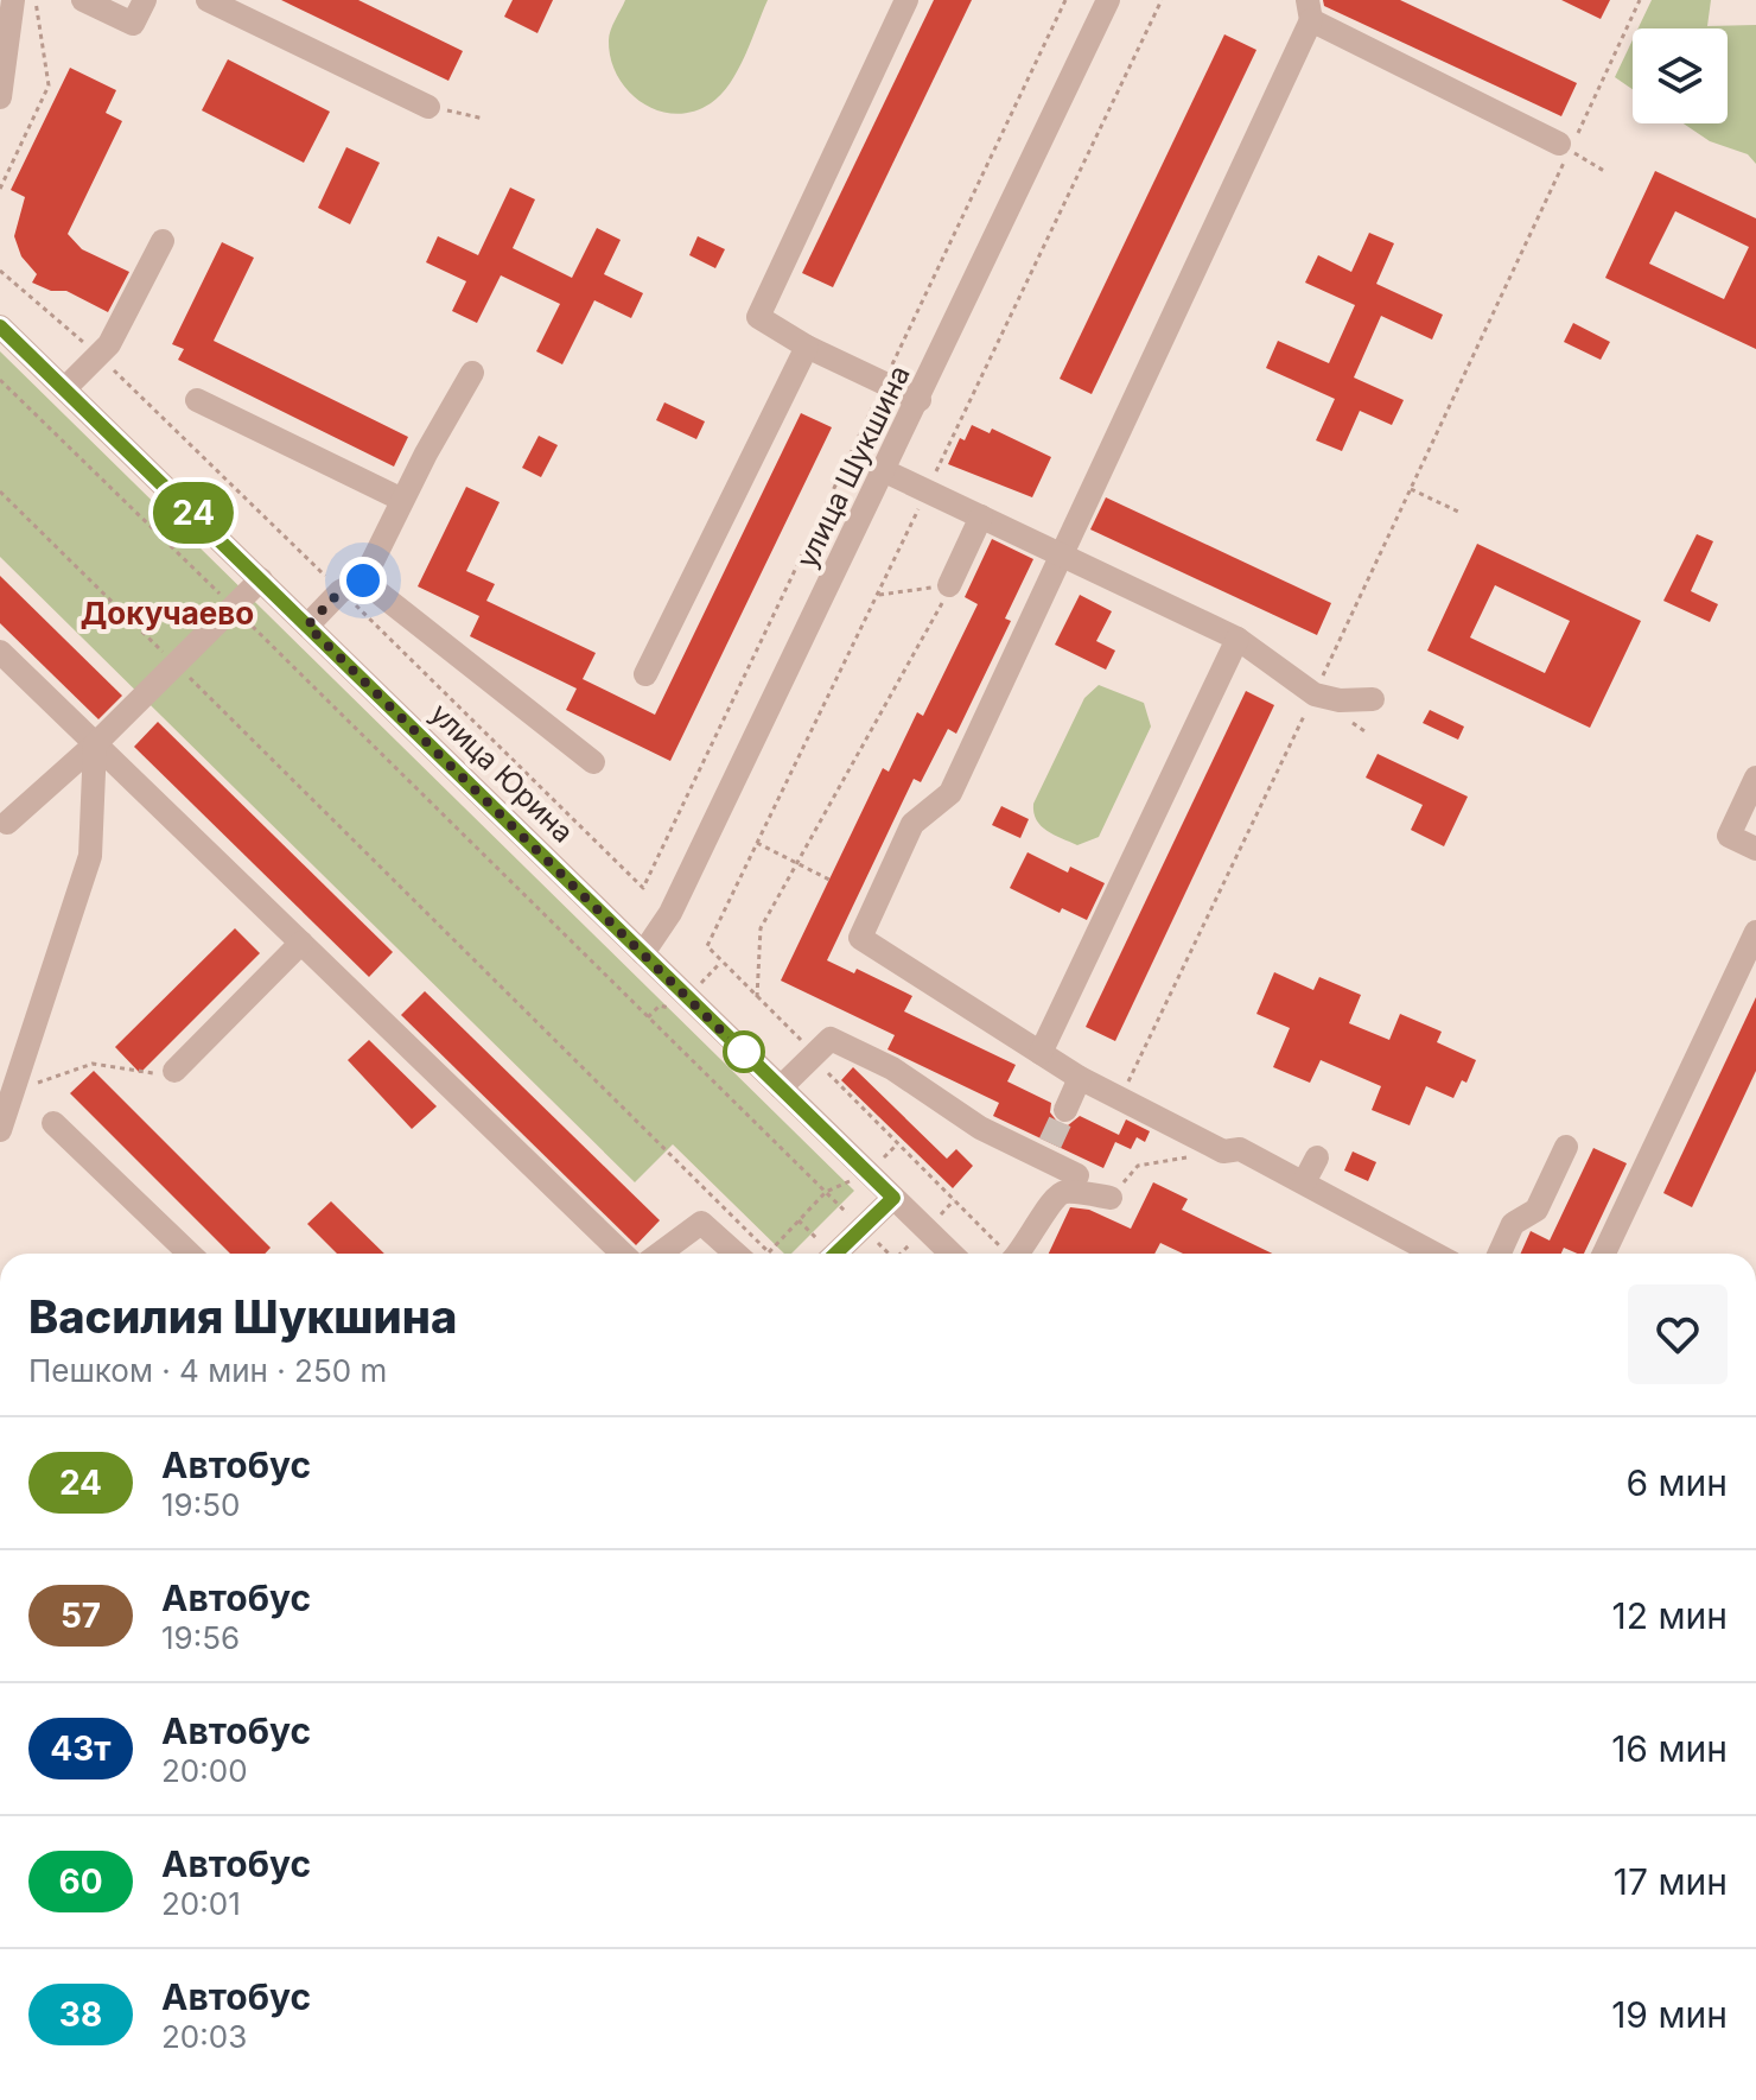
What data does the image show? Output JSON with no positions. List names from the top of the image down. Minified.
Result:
{"streets":{"street":["улица Шукшина","улица Юрина"]},"crossings":[["улица Шукшина","улица Юрина"]],"districts":["Докучаево"],"lines":["bus line 24"],"page":{"on_map":"24","heading":["Василия Шукшина","Пешком · 4 мин · 250 m"],"list":[{"mark":"24","name":"Автобус","note":"19:50","value":"6 мин"},{"mark":"57","name":"Автобус","note":"19:56","value":"12 мин"},{"mark":"43т","name":"Автобус","note":"20:00","value":"16 мин"},{"mark":"60","name":"Автобус","note":"20:01","value":"17 мин"},{"mark":"38","name":"Автобус","note":"20:03","value":"19 мин"}]}}
